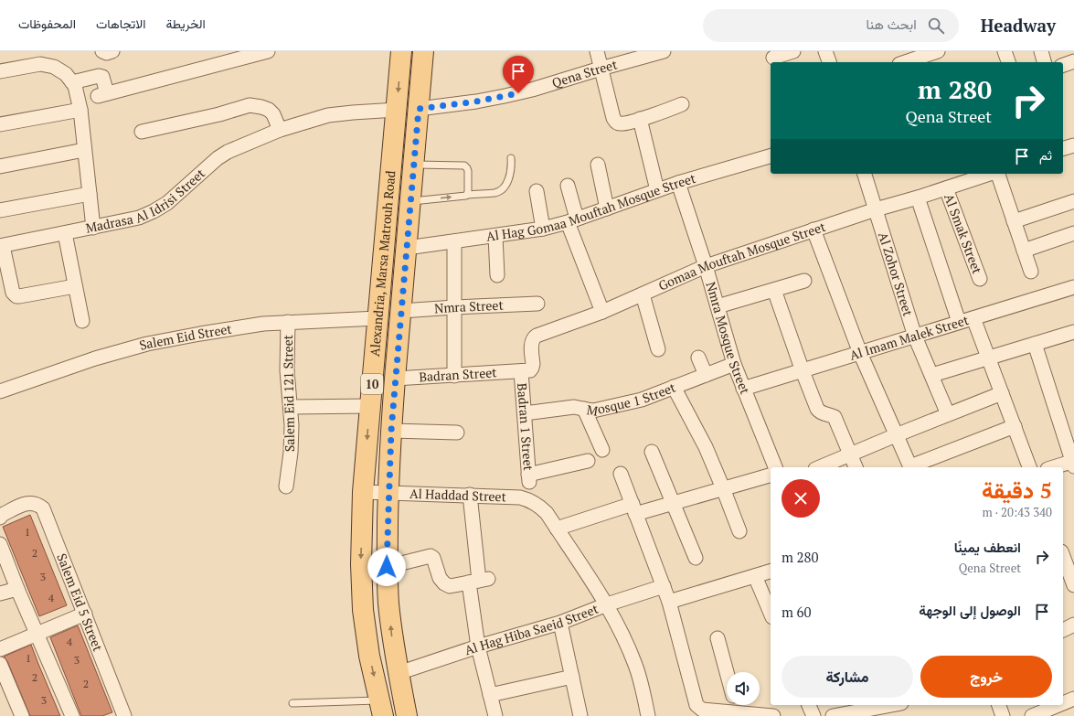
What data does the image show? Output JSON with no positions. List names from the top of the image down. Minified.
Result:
{"streets":{"main road":["Alexandria, Marsa Matrouh Road","10"],"street":["Qena Street","Madrasa Al Idrisi Street","Al Hag Gomaa Mouftah Mosque Street","Al Smak Street","Gomaa Mouftah Mosque Street","Al Zohor Street","Nmra Street","Salem Eid Street","Nmra Mosque Street","Al Imam Malek Street","Badran Street","Salem Eid 121 Street","Mosque 1 Street","Badran 1 Street","Al Haddad Street","Salem Eid 5 Street","Al Hag Hiba Saeid Street"]},"crossings":[["Qena Street","Alexandria, Marsa Matrouh Road"],["Madrasa Al Idrisi Street","Alexandria, Marsa Matrouh Road"],["Al Hag Gomaa Mouftah Mosque Street","Alexandria, Marsa Matrouh Road"],["Al Hag Gomaa Mouftah Mosque Street","Nmra Mosque Street"],["Al Smak Street","Gomaa Mouftah Mosque Street"],["Gomaa Mouftah Mosque Street","Al Zohor Street"],["Gomaa Mouftah Mosque Street","Nmra Mosque Street"],["Gomaa Mouftah Mosque Street","Badran Street"],["Gomaa Mouftah Mosque Street","Badran 1 Street"],["Alexandria, Marsa Matrouh Road","Nmra Street"],["Alexandria, Marsa Matrouh Road","Salem Eid Street"],["Alexandria, Marsa Matrouh Road","Badran Street"],["Alexandria, Marsa Matrouh Road","Al Haddad Street"],["Alexandria, Marsa Matrouh Road","Al Hag Hiba Saeid Street"],["Al Zohor Street","Al Imam Malek Street"],["Salem Eid Street","Salem Eid 121 Street"],["Nmra Mosque Street","Al Imam Malek Street"],["Nmra Mosque Street","Mosque 1 Street"],["Badran Street","Badran 1 Street"],["Mosque 1 Street","Badran 1 Street"],["Al Haddad Street","Al Hag Hiba Saeid Street"]],"house_numbers":["1","2","3","4","4","1","3","2","2","3"],"page":{"header":"Headway","search":"ابحث هنا","nav":["الخريطة","الاتجاهات","المحفوظات"],"turn":["280 m","Qena Street"],"then":"ثم","heading":["5 دقيقة","340 m · 20:43"],"list":[{"name":"انعطف يمينًا","note":"Qena Street","value":"280 m"},{"name":"الوصول إلى الوجهة","value":"60 m"}],"buttons":["خروج","مشاركة"]}}
